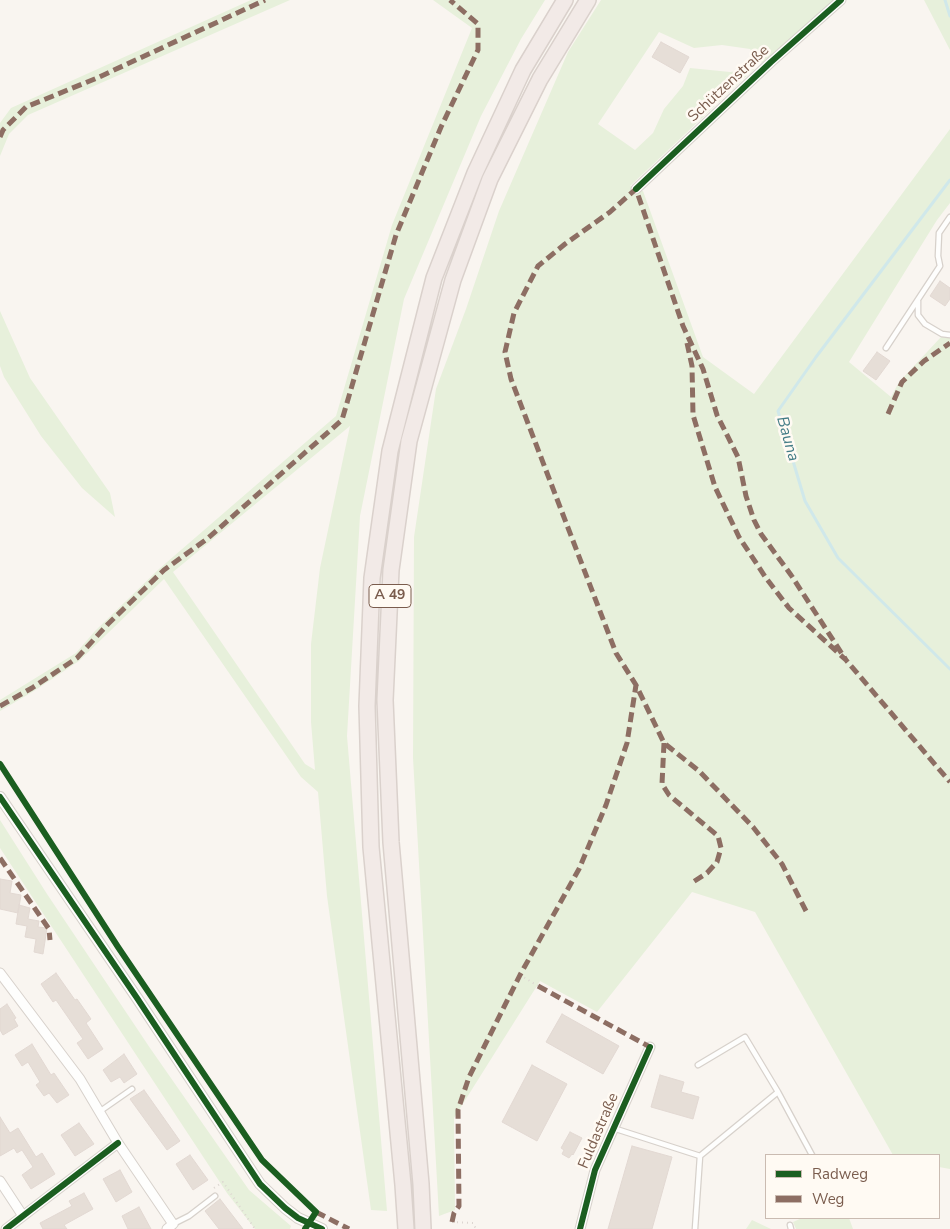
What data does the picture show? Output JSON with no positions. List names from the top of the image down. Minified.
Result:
{"streets":{"highway":["A 49"],"street":["Schützenstraße","Fuldastraße"]},"water":["Bauna"],"legend":["Radweg","Weg"]}
